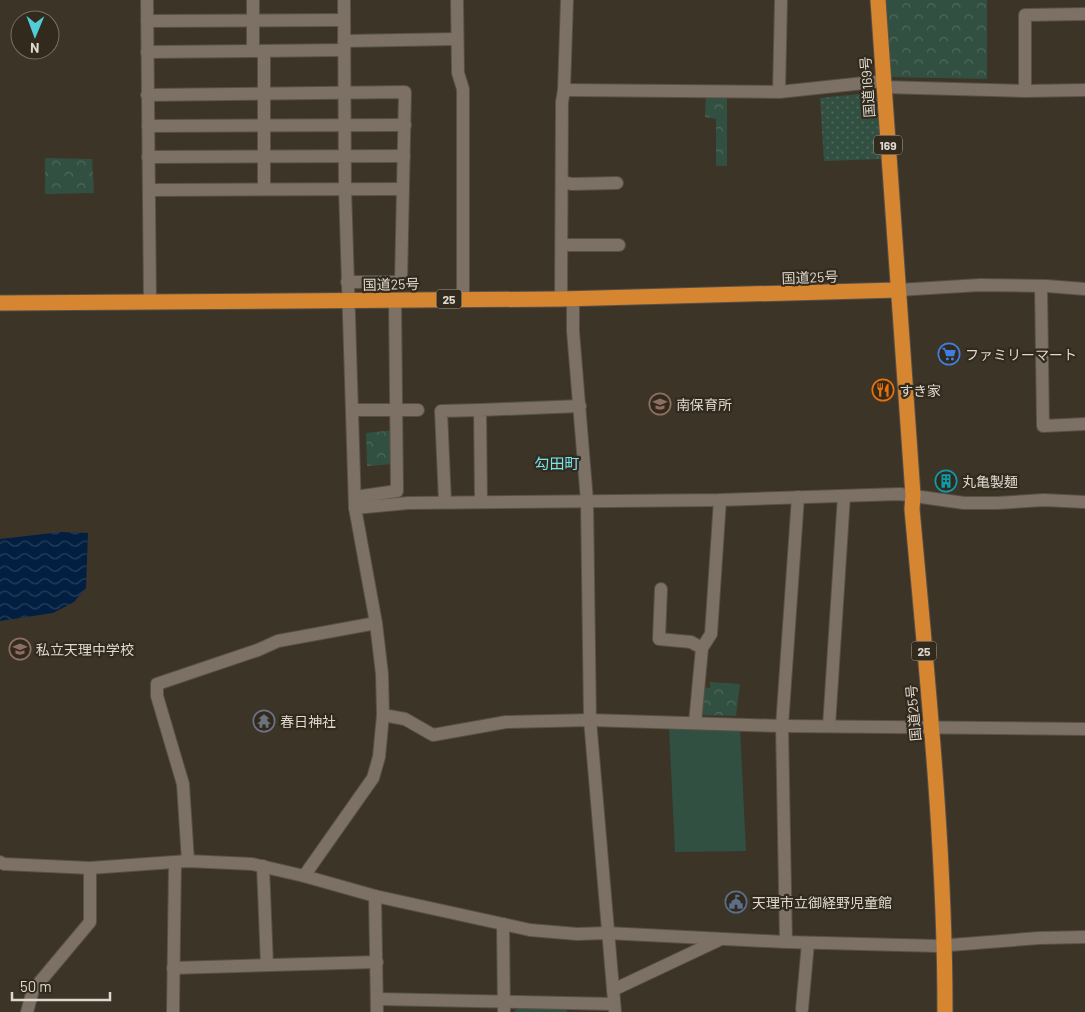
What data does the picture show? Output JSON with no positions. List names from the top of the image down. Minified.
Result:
{"streets":{"highway":["国道169号","169","国道25号","25"]},"crossings":[["国道169号","国道25号"]],"districts":["勾田町"],"places":{"supermarket":["ファミリーマート"],"restaurant":["すき家"],"school or university":["南保育所","私立天理中学校"],"building":["丸亀製麺"],"temple":["春日神社"],"public building":["天理市立御経野児童館"]},"scale_bar":"50 m","north":"bottom"}
